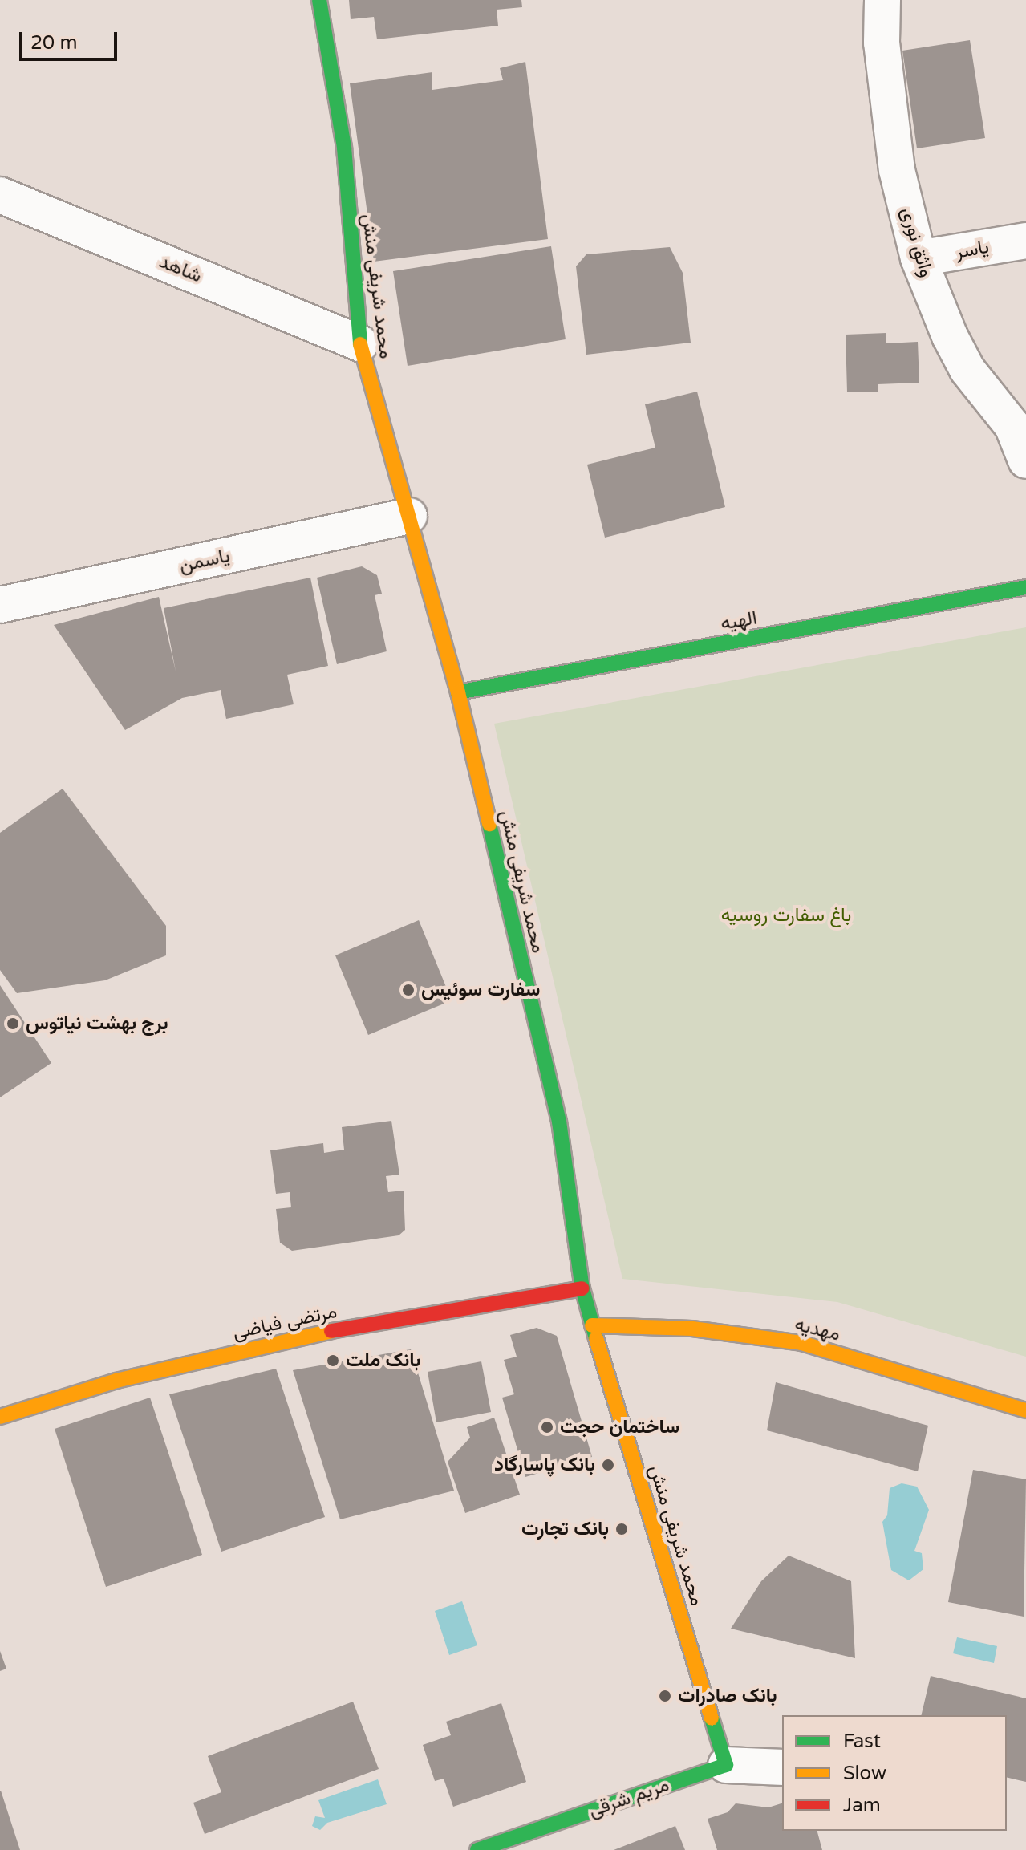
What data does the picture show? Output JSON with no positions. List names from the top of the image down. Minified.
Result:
{"streets":{"street":["واثق نوری","یاسر","شاهد","محمد شریفی منش","یاسمن","الهیه","مرتضی فیاضی","مهدیه","مریم شرقی"]},"crossings":[["واثق نوری","یاسر"],["شاهد","محمد شریفی منش"],["محمد شریفی منش","یاسمن"],["محمد شریفی منش","الهیه"],["محمد شریفی منش","مرتضی فیاضی"],["محمد شریفی منش","مهدیه"],["محمد شریفی منش","مریم شرقی"]],"parks":["باغ سفارت روسیه"],"places":["سفارت سوئیس","برج بهشت نیاتوس","بانک ملت","ساختمان حجت","بانک پاسارگاد","بانک تجارت","بانک صادرات"],"legend":["Fast","Slow","Jam"],"scale_bar":"20 m"}
